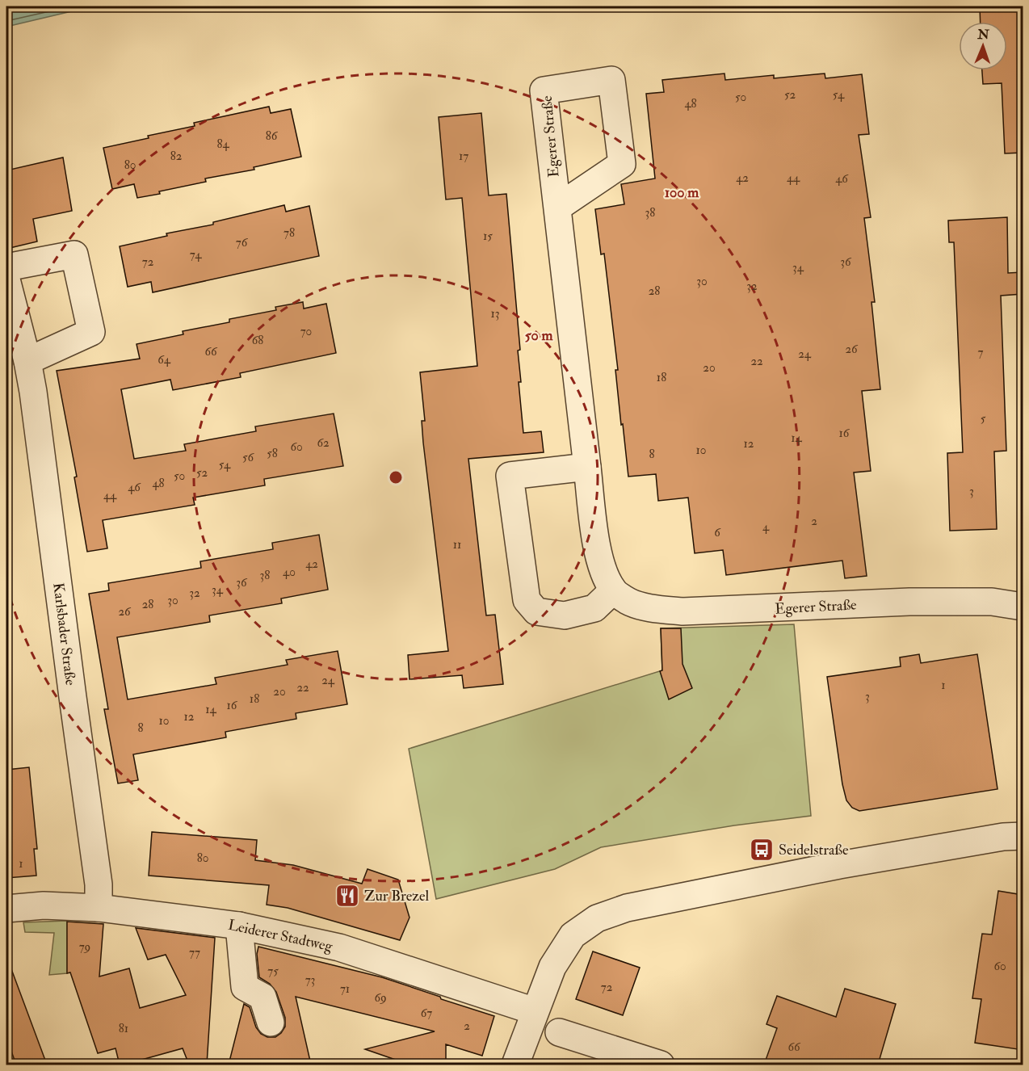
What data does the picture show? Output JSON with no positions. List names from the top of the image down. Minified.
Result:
{"streets":{"street":["Egerer Straße","Karlsbader Straße","Leiderer Stadtweg"]},"crossings":[["Karlsbader Straße","Leiderer Stadtweg"]],"places":{"bus stop":["Seidelstraße"],"restaurant":["Zur Brezel"]},"house_numbers":["52","54","50","48","86","84","82","17","80","42","44","46","38","78","15","76","74","72","36","34","30","32","28","13","70","68","26","66","7","24","64","22","20","18","5","16","14","62","12","60","10","58","8","56","54","52","50","48","46","3","44","2","4","6","11","42","40","38","36","34","32","30","28","26","24","1","22","20","3","18","16","14","12","10","8","80","1","79","77","60","75","73","72","71","69","67","2","81","66"],"north":"top","rings":["100 m","50 m"]}
